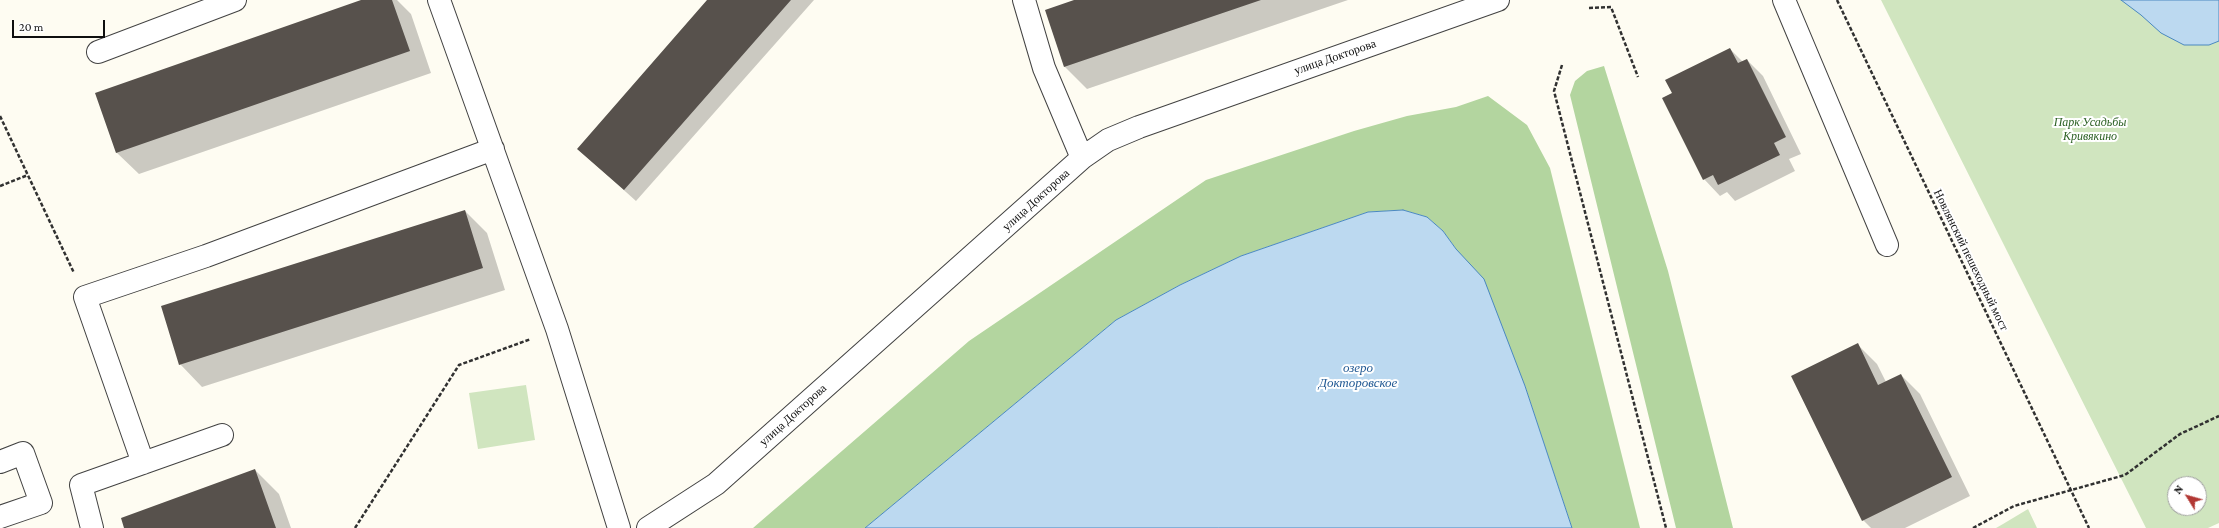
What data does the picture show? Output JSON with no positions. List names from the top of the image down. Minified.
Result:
{"streets":{"street":["улица Докторова"],"path":["Новлянский пешеходный мост"]},"water":["озеро Докторовское"],"parks":["Парк Усадьбы Кривякино"],"scale_bar":"20 m","north":"top left"}
